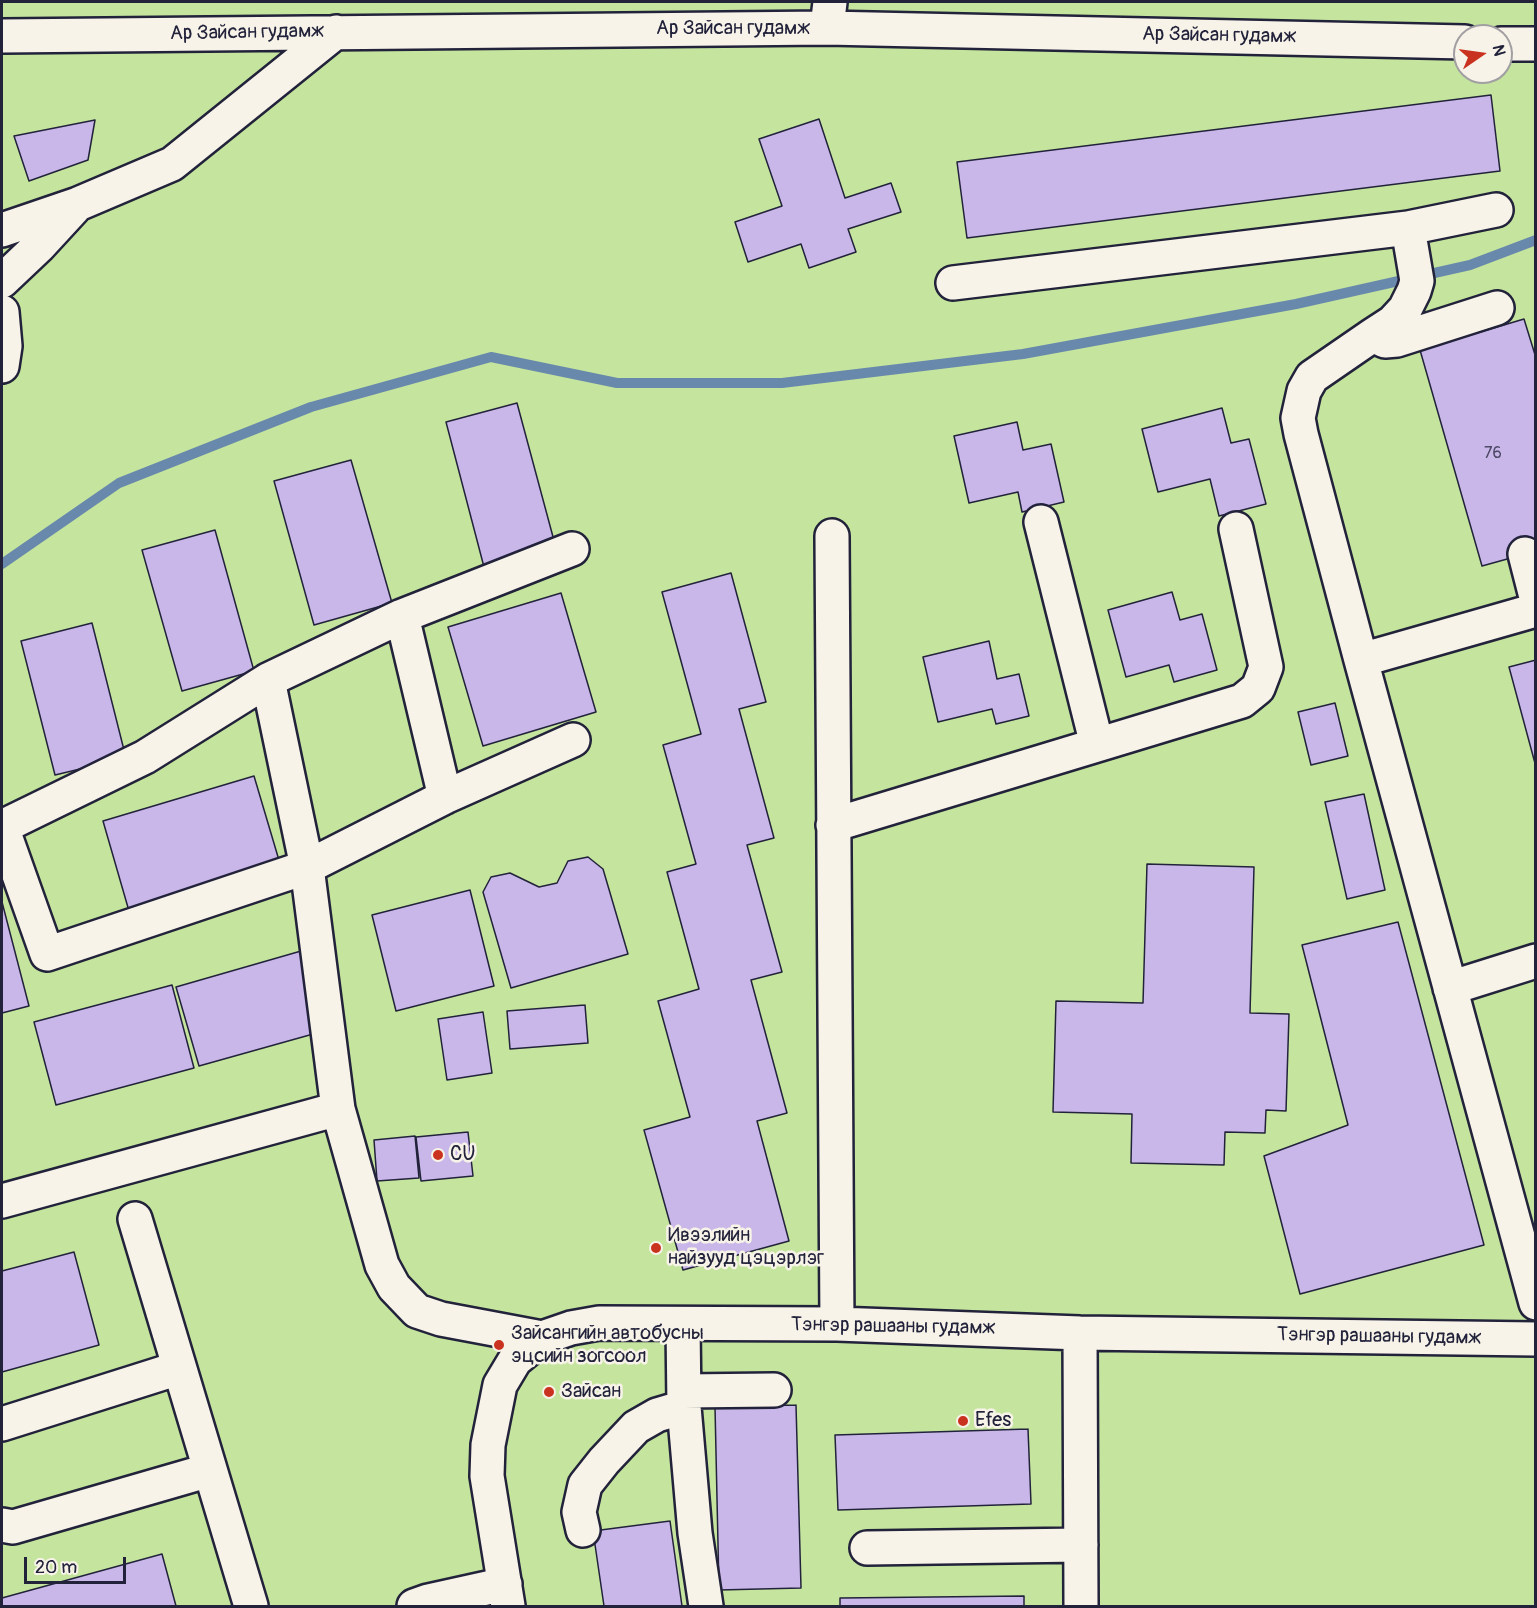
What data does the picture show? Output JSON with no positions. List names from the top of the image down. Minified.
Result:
{"streets":{"street":["Ар Зайсан гудамж","Тэнгэр рашааны гудамж"]},"places":["CU","Ивээлийн найзууд цэцэрлэг","Зайсангийн автобусны эцсийн зогсоол","Зайсан","Efes"],"house_numbers":["76"],"scale_bar":"20 m","north":"right"}
